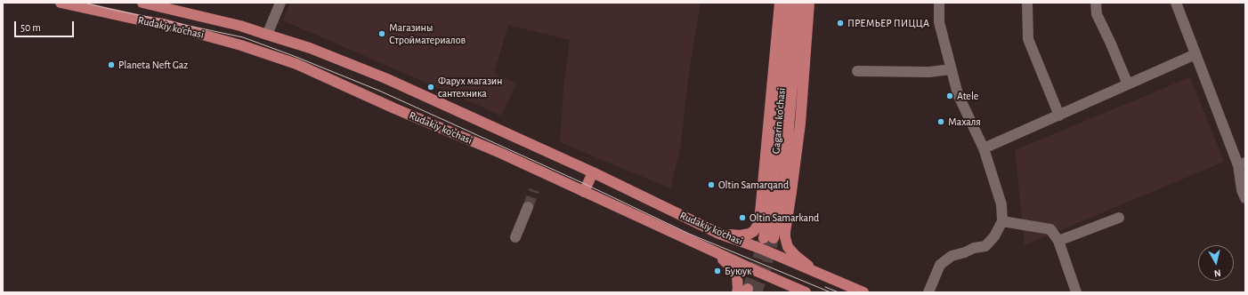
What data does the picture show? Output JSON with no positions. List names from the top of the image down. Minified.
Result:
{"streets":{"main road":["Rudakiy ko'chasi","Gagarin ko'chasi"]},"places":["ПРЕМЬЕР ПИЦЦА","Магазины Стройматериалов","Planeta Neft Gaz","Фарух магазин сантехника","Atele","Махаля","Oltin Samarqand","Oltin Samarkand","Буюук"],"scale_bar":"50 m","north":"bottom"}
